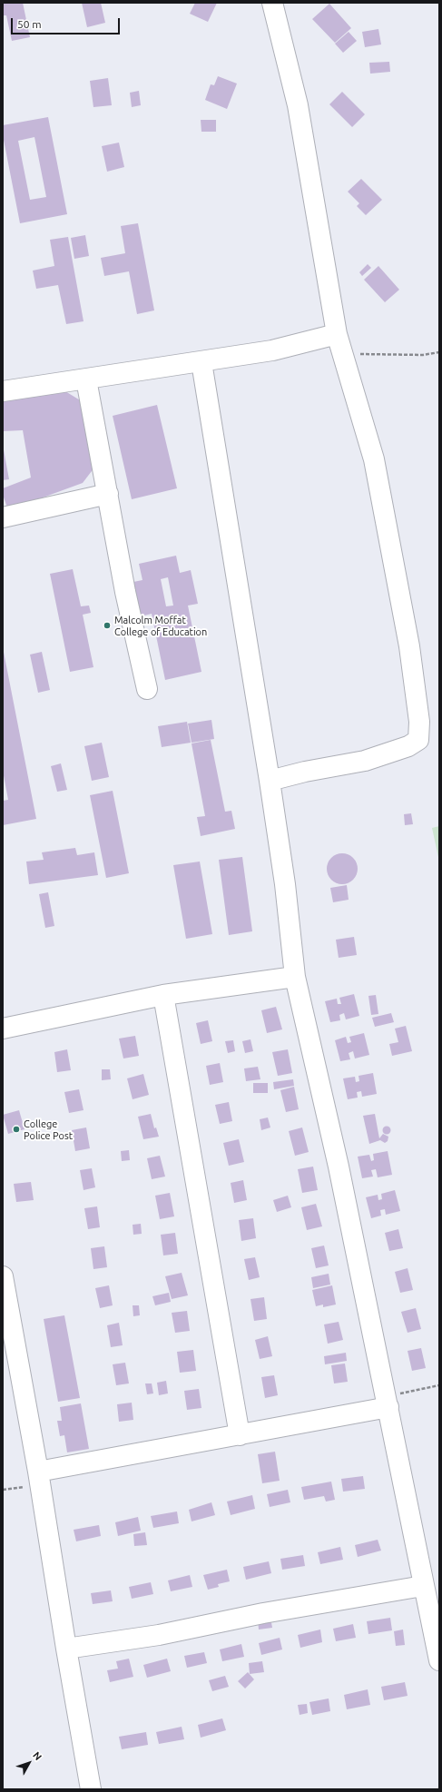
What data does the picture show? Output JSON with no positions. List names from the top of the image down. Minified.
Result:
{"places":["Malcolm Moffat College of Education","College Police Post"],"scale_bar":"50 m","north":"top right"}
